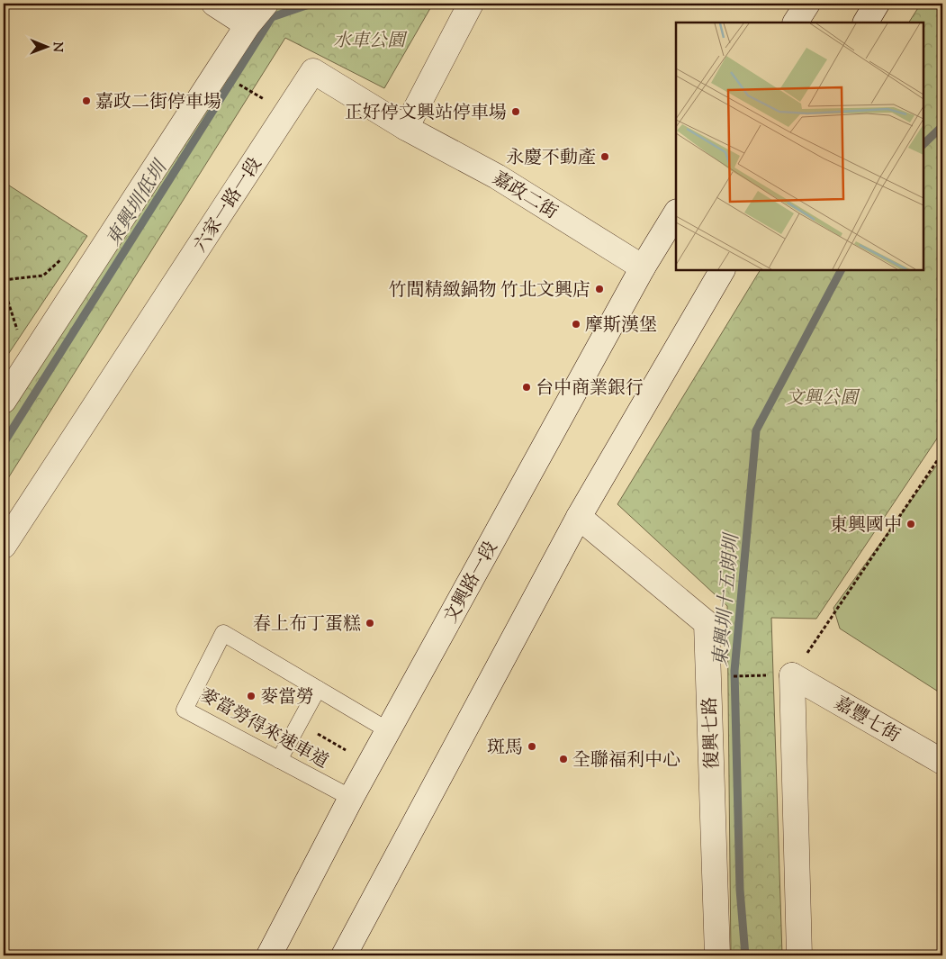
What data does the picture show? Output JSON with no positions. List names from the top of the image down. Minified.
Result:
{"streets":{"street":["嘉政二街","六家一路一段","文興路一段","嘉豐七街","復興七路"],"lane":["麥當勞得來速車道"]},"crossings":[["嘉政二街","六家一路一段"],["嘉政二街","文興路一段"],["文興路一段","麥當勞得來速車道"]],"water":["東興圳低圳","東興圳十五朗圳"],"parks":["水車公園","文興公園"],"places":["嘉政二街停車場","正好停文興站停車場","永慶不動產","竹間精緻鍋物 竹北文興店","摩斯漢堡","台中商業銀行","東興國中","春上布丁蛋糕","麥當勞","斑馬","全聯福利中心"],"north":"right"}
